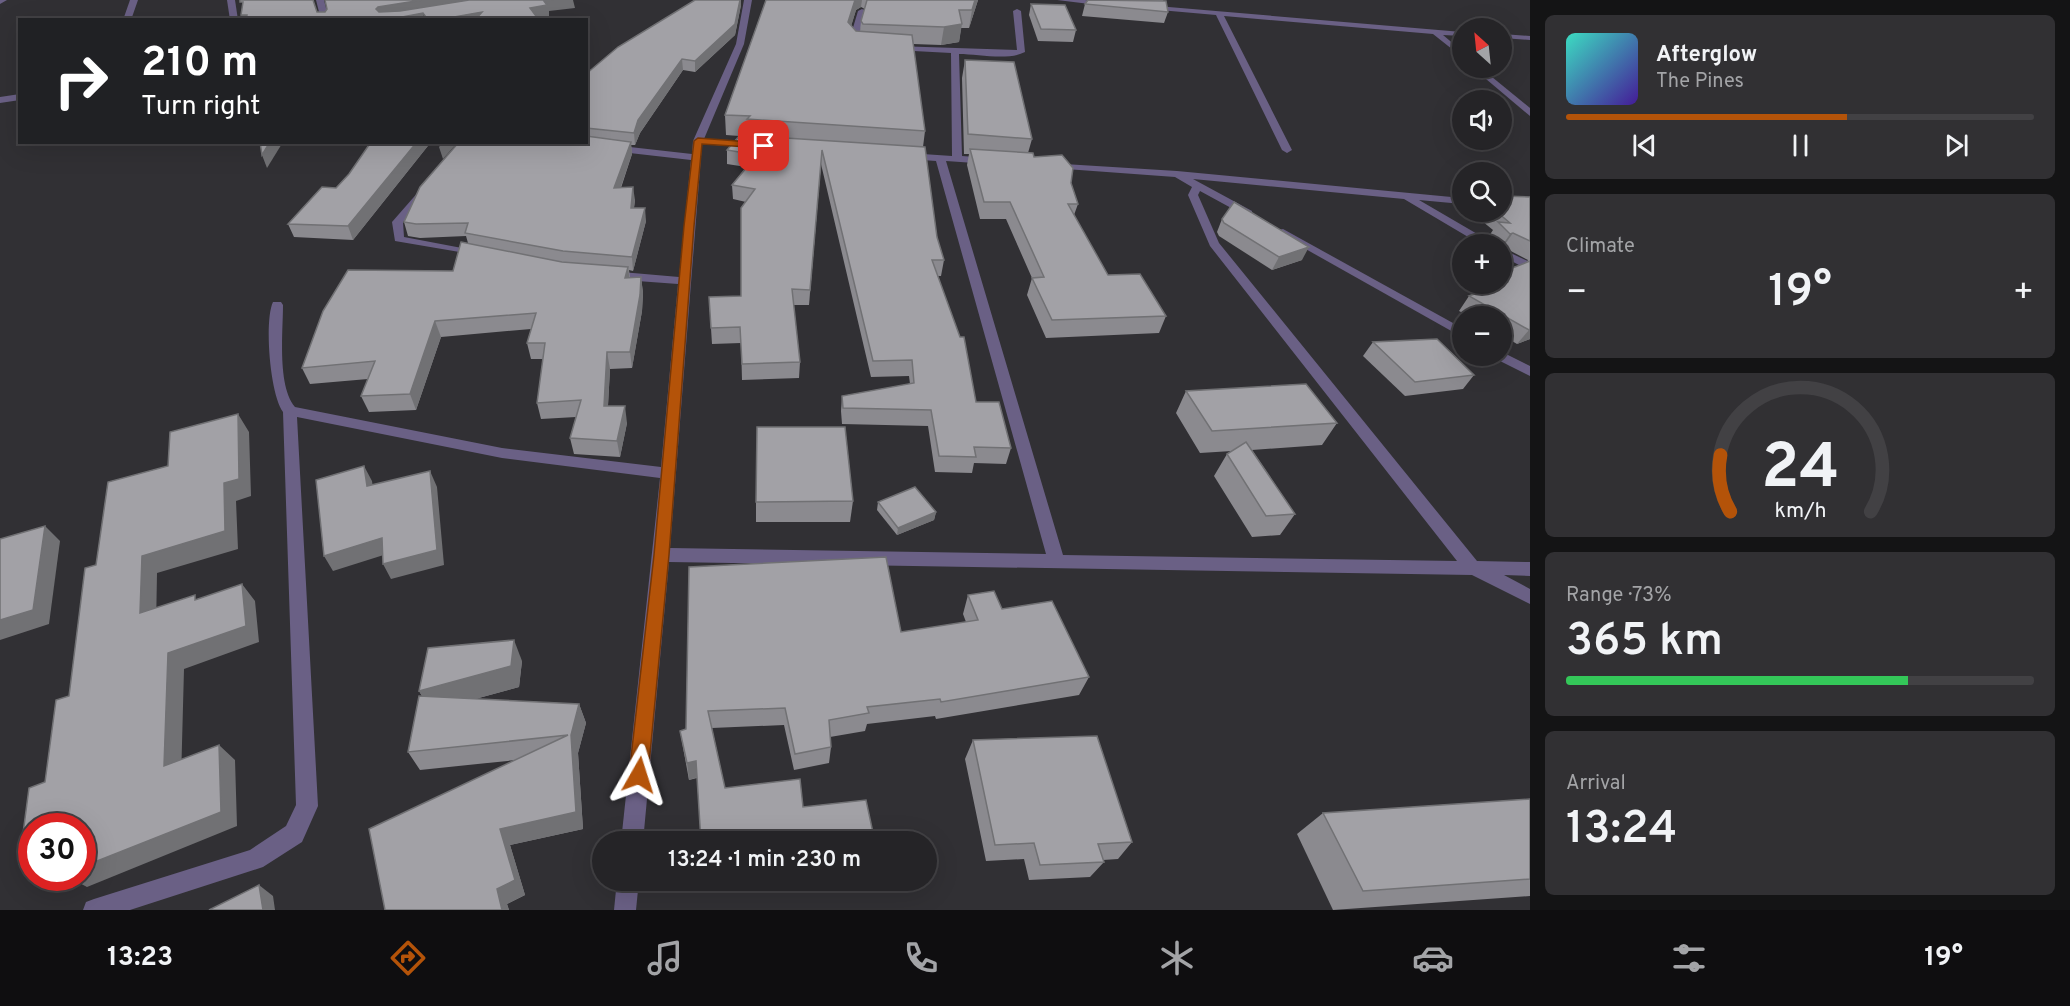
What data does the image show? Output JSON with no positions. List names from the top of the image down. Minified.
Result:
{"north":"top left","page":{"map_buttons":["+","−"],"turn":["210 m","Turn right"],"song":["Afterglow","The Pines"],"tile":["Climate",["Range · 73%","365 km"],["Arrival","13:24"]],"heat":["−","19°","+"],"limit":"30","trip":"13:24 · 1 min · 230 m","tabs":["13:23","19°"],"gauge":["24","km/h"]}}
